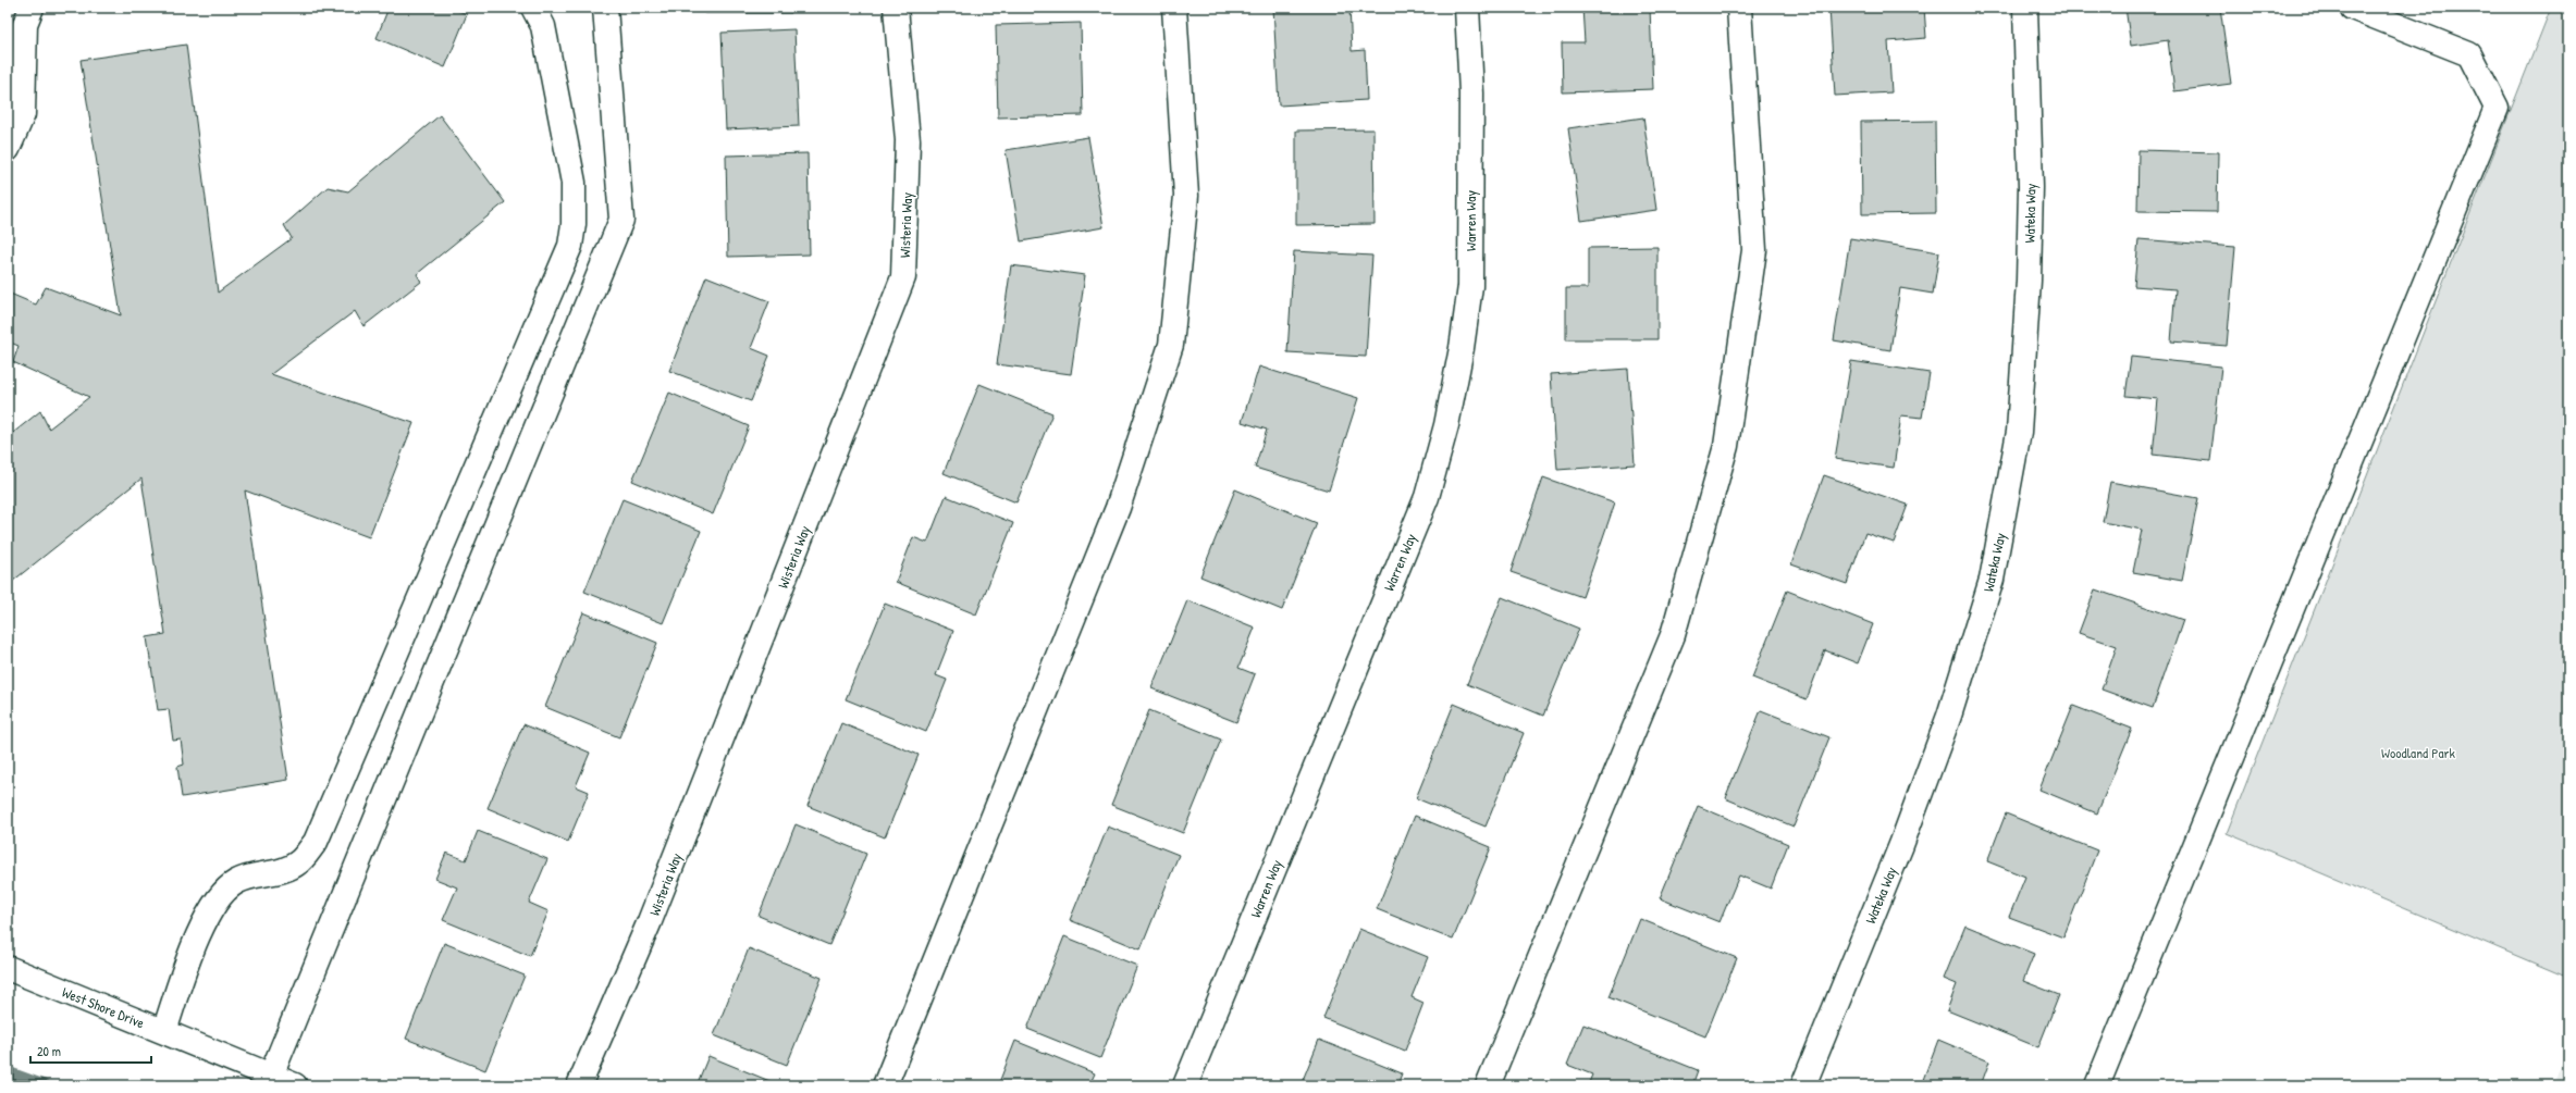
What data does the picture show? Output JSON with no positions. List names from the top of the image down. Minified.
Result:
{"streets":{"street":["Wateka Way","Warren Way","Wisteria Way","West Shore Drive"]},"parks":["Woodland Park"],"scale_bar":"20 m"}
